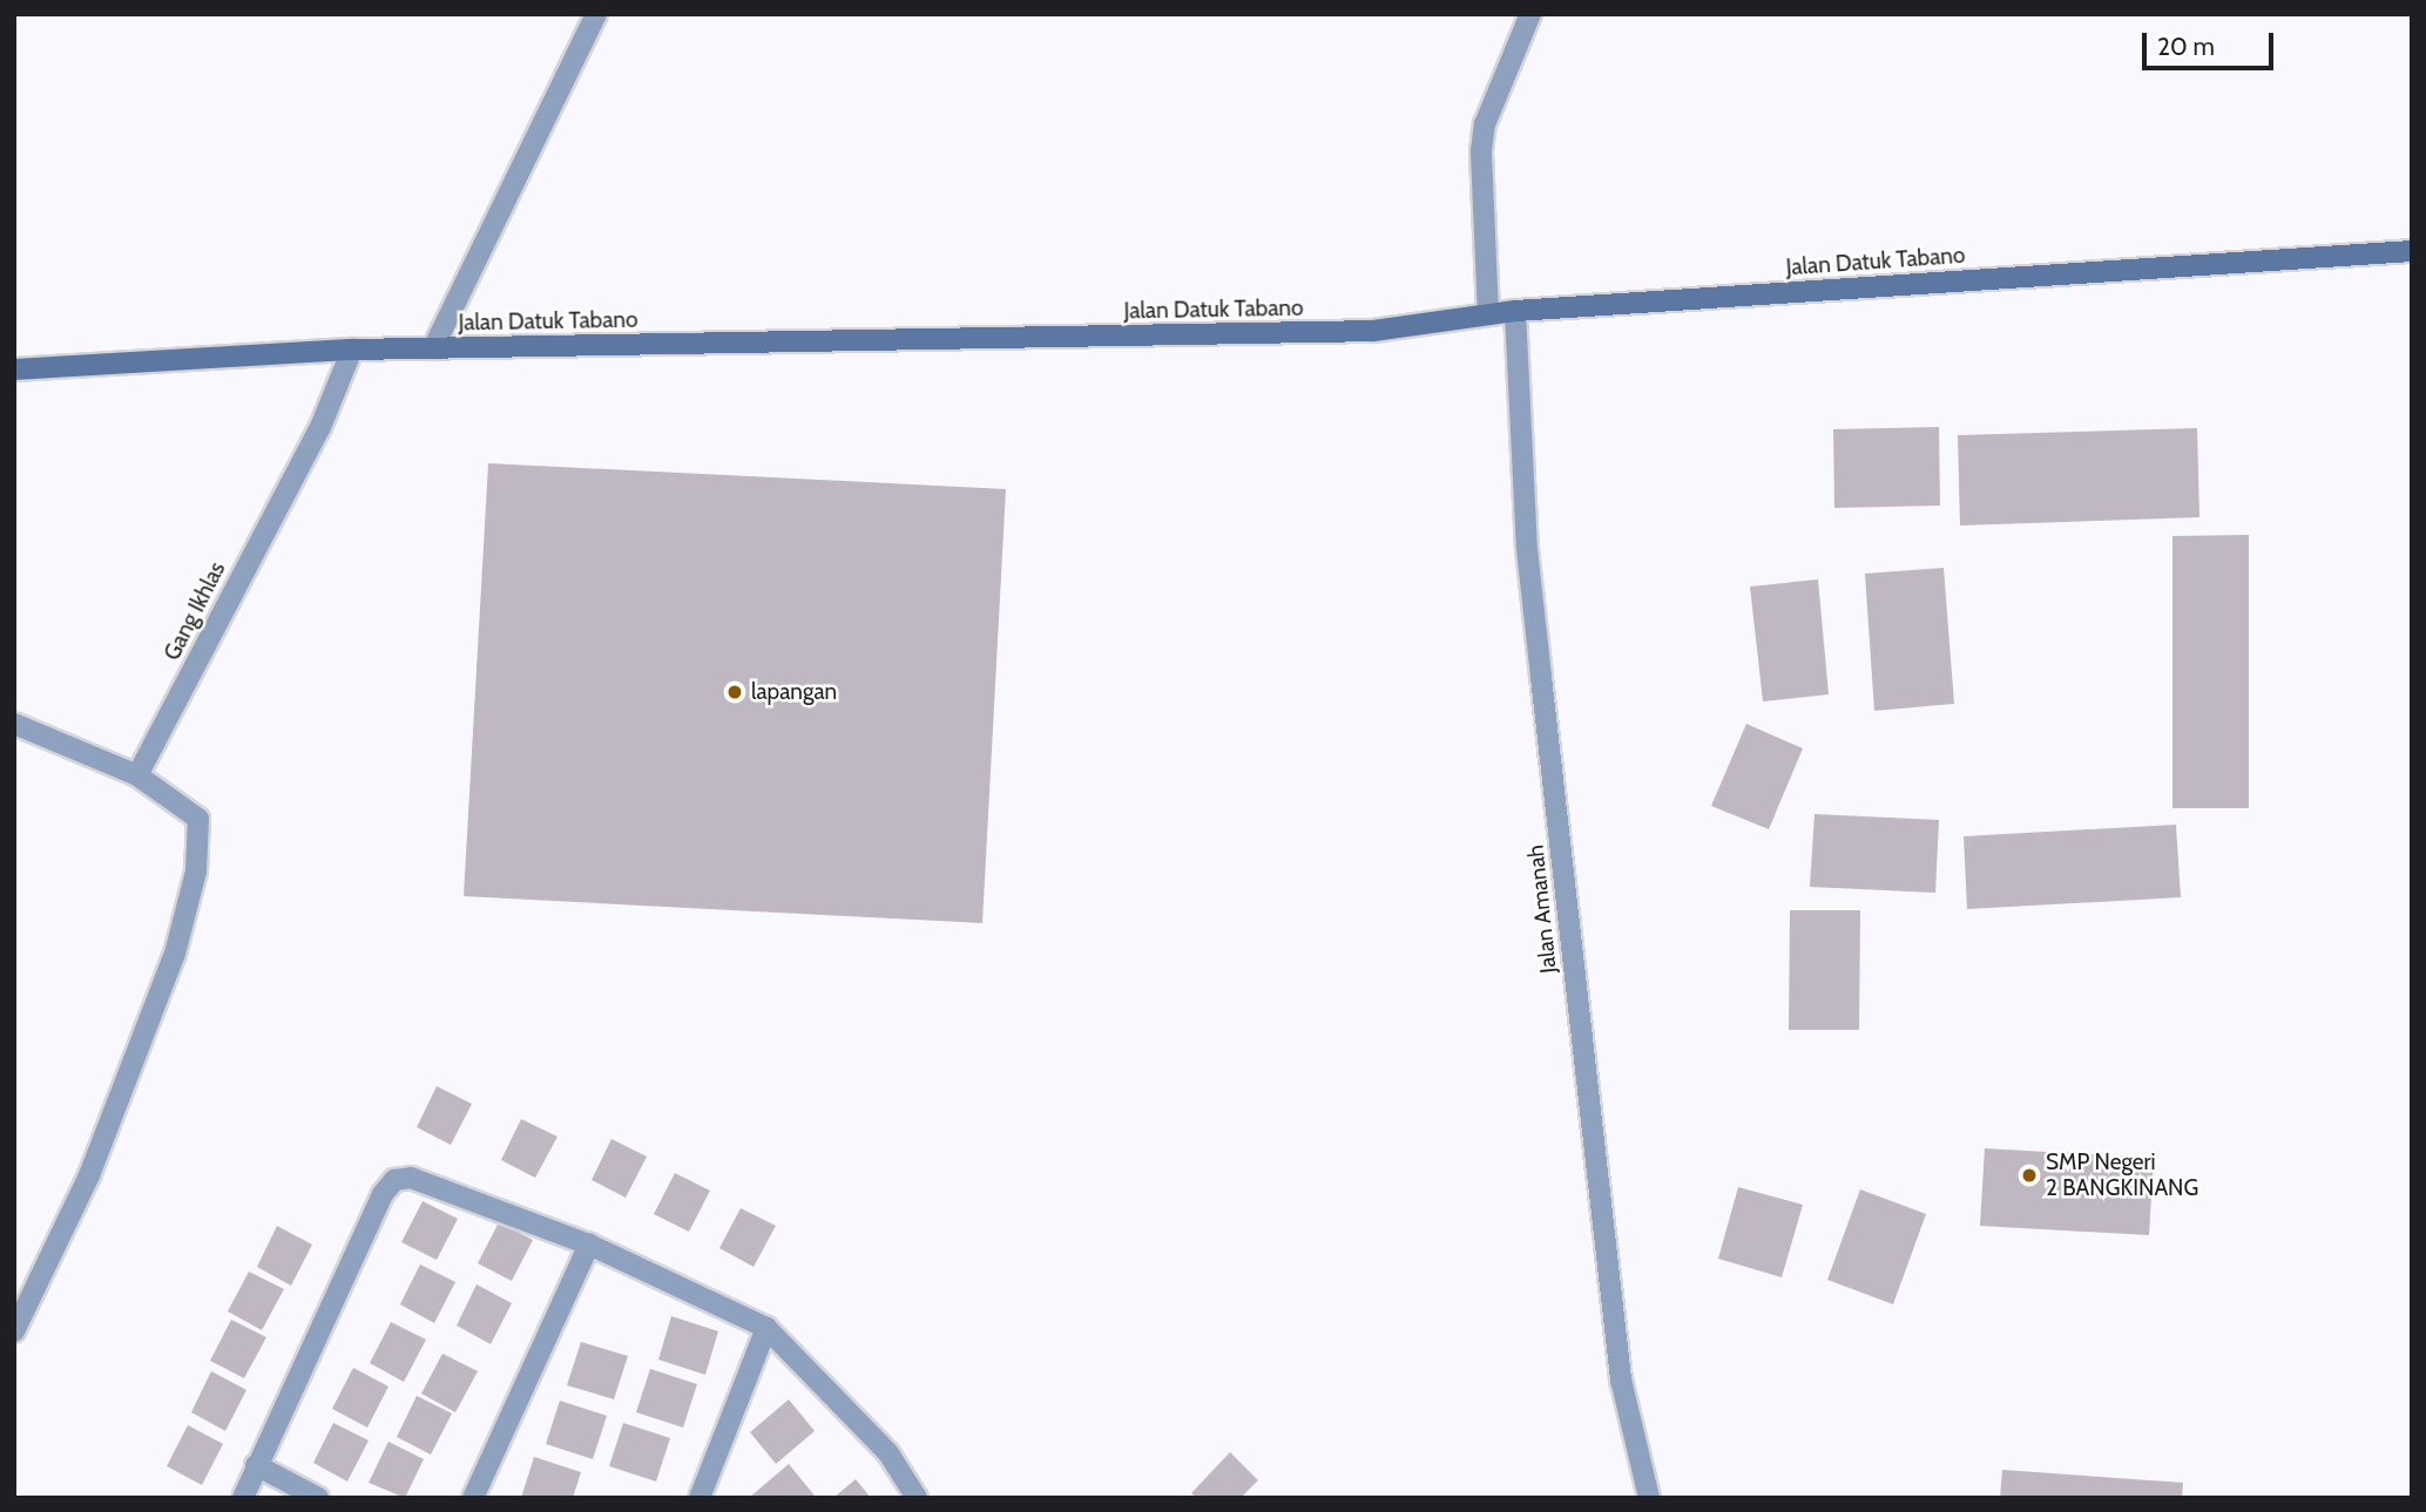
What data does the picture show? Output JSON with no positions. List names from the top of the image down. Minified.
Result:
{"streets":{"street":["Jalan Datuk Tabano","Gang Ikhlas","Jalan Amanah"]},"crossings":[["Jalan Datuk Tabano","Gang Ikhlas"],["Jalan Datuk Tabano","Jalan Amanah"]],"places":["lapangan","SMP Negeri 2 BANGKINANG"],"scale_bar":"20 m"}
